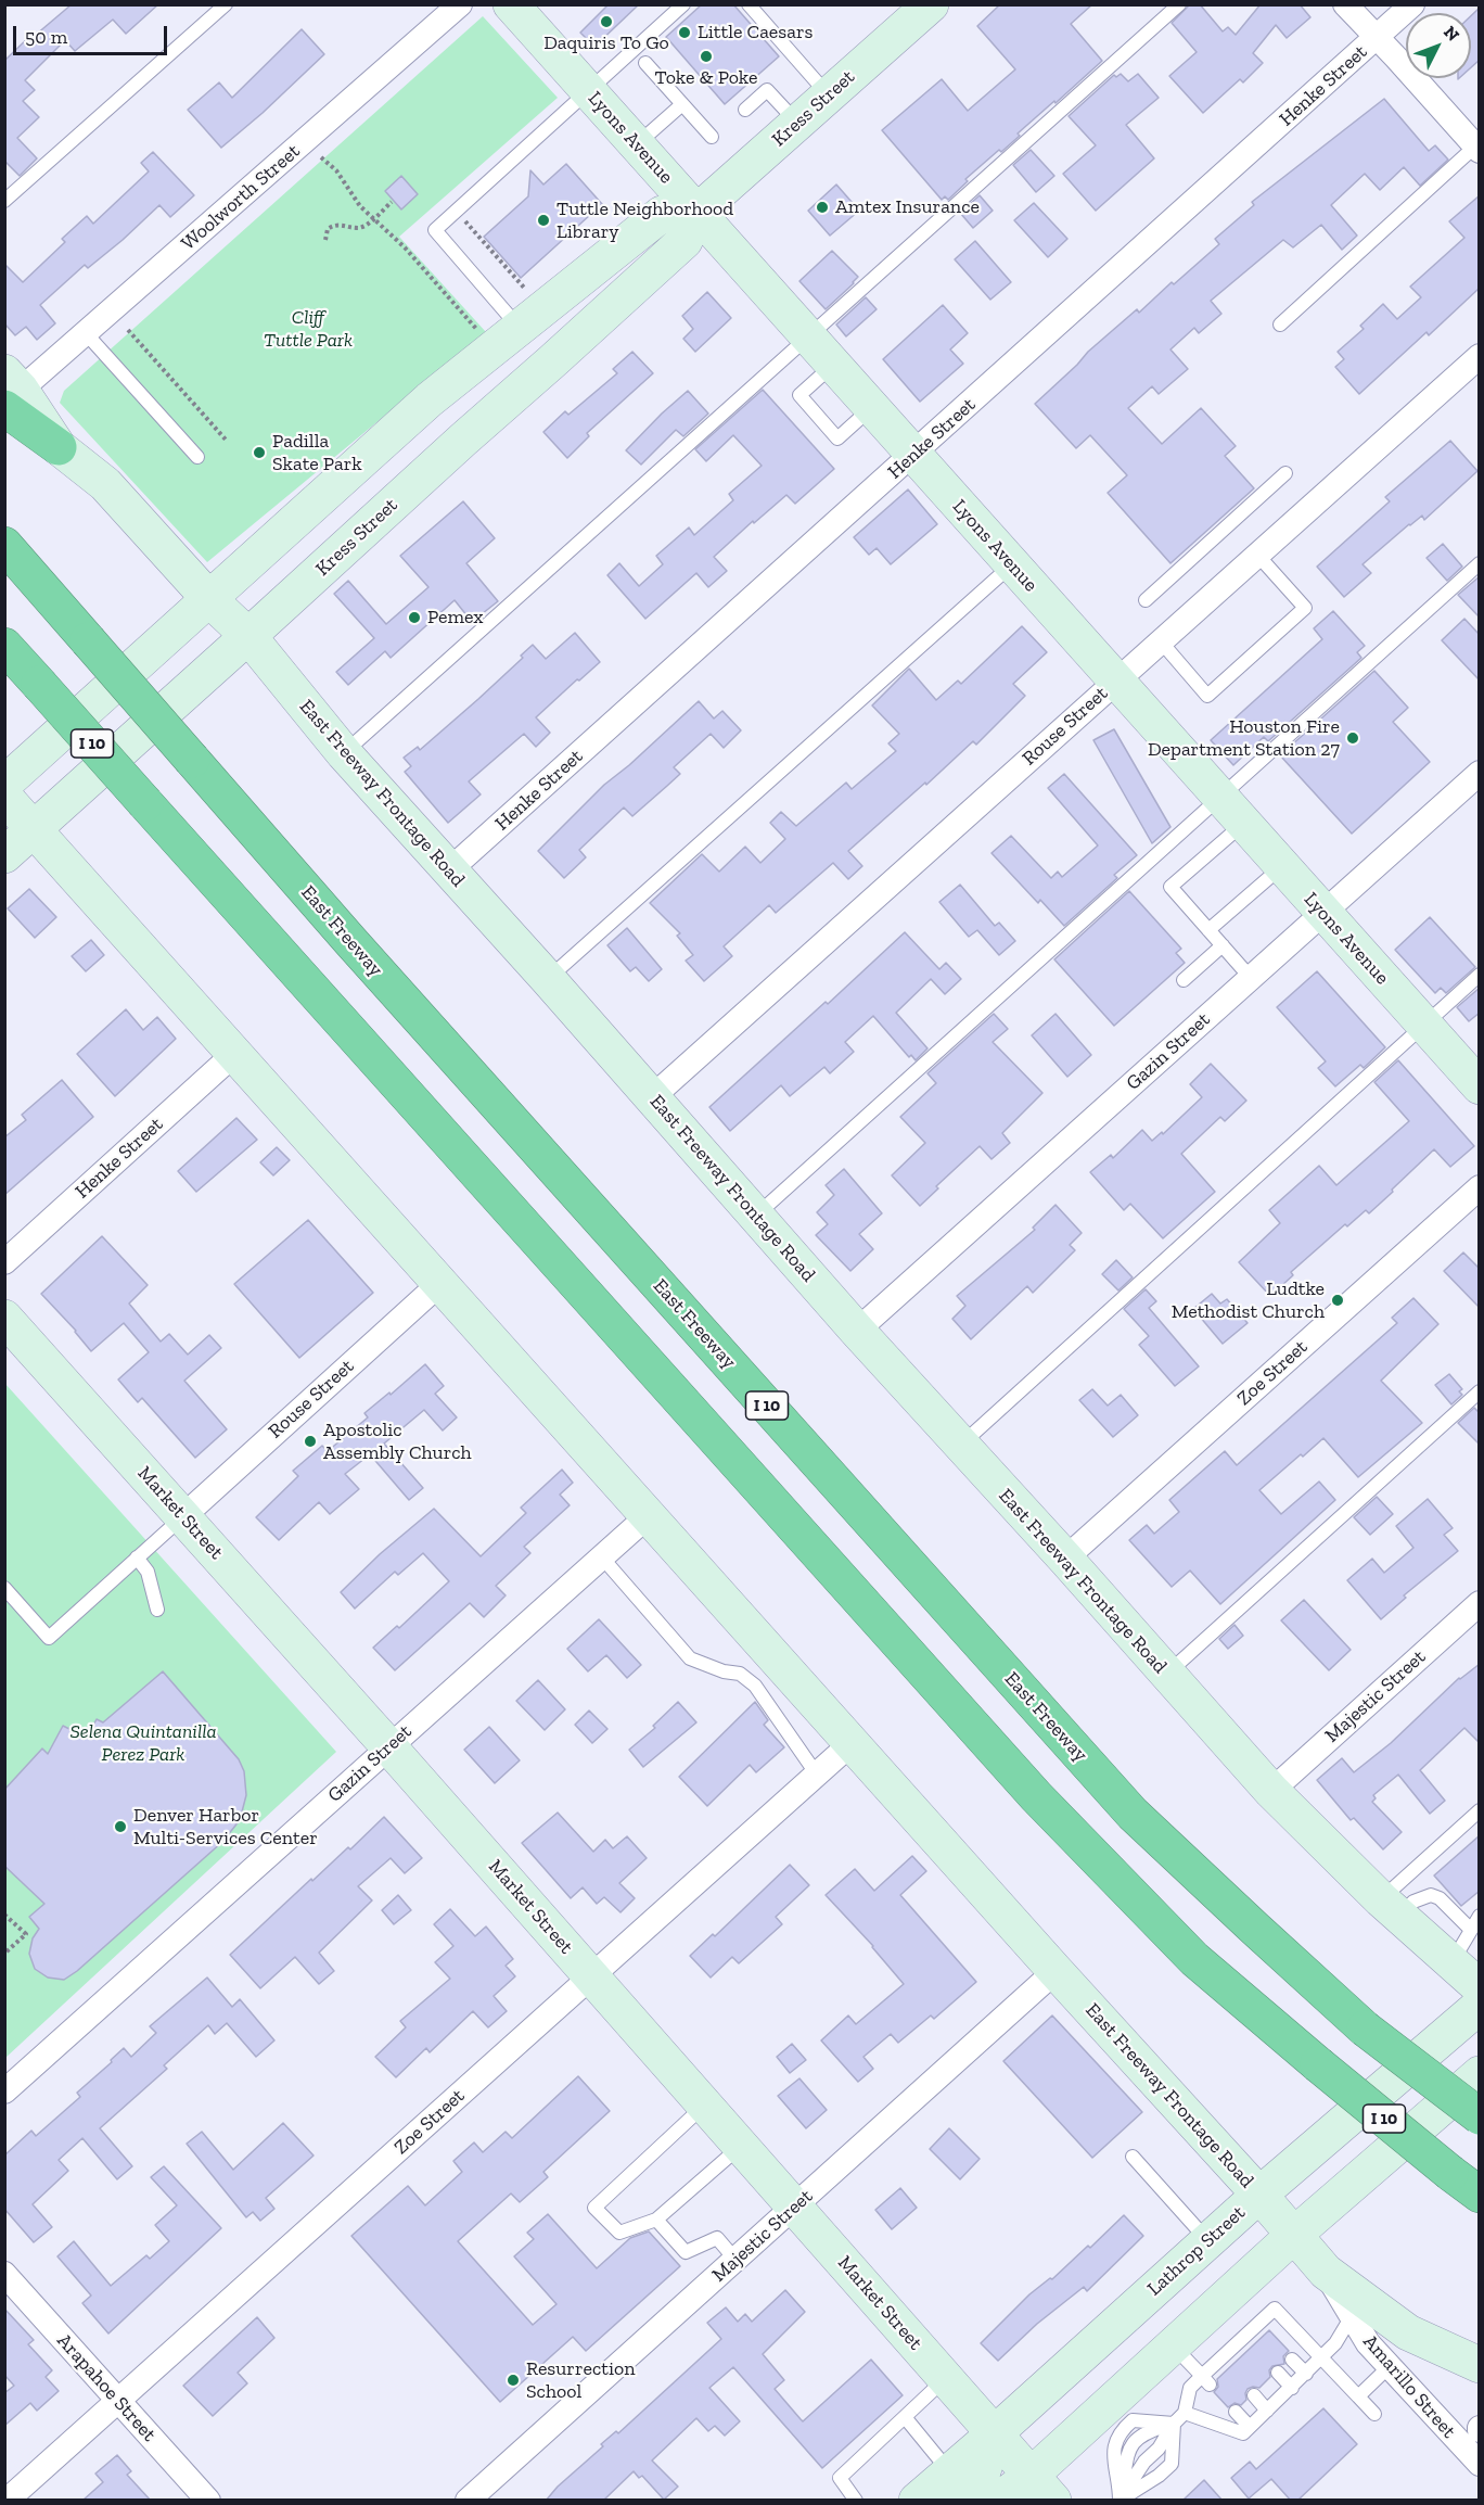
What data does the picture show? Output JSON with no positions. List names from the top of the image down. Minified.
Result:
{"streets":{"highway":["I 10","East Freeway"],"street":["Henke Street","Kress Street","Lyons Avenue","Woolworth Street","Rouse Street","East Freeway Frontage Road","Gazin Street","Zoe Street","Market Street","Majestic Street","Lathrop Street","Amarillo Street","Arapahoe Street"]},"crossings":[["Henke Street","Lyons Avenue"],["Henke Street","East Freeway Frontage Road"],["Kress Street","Lyons Avenue"],["Kress Street","East Freeway Frontage Road"],["Lyons Avenue","Rouse Street"],["Lyons Avenue","Gazin Street"],["Rouse Street","East Freeway Frontage Road"],["Rouse Street","Market Street"],["East Freeway Frontage Road","Gazin Street"],["East Freeway Frontage Road","Zoe Street"],["East Freeway Frontage Road","Majestic Street"],["East Freeway Frontage Road","Lathrop Street"],["East Freeway Frontage Road","Amarillo Street"],["Gazin Street","Market Street"],["Zoe Street","Market Street"],["Zoe Street","Arapahoe Street"],["Market Street","Majestic Street"],["Market Street","Lathrop Street"]],"parks":["Cliff Tuttle Park","Selena Quintanilla Perez Park"],"places":["Daquiris To Go","Little Caesars","Toke & Poke","Amtex Insurance","Tuttle Neighborhood Library","Padilla Skate Park","Pemex","Houston Fire Department Station 27","Ludtke Methodist Church","Apostolic Assembly Church","Denver Harbor Multi-Services Center","Resurrection School"],"scale_bar":"50 m","north":"top right"}
